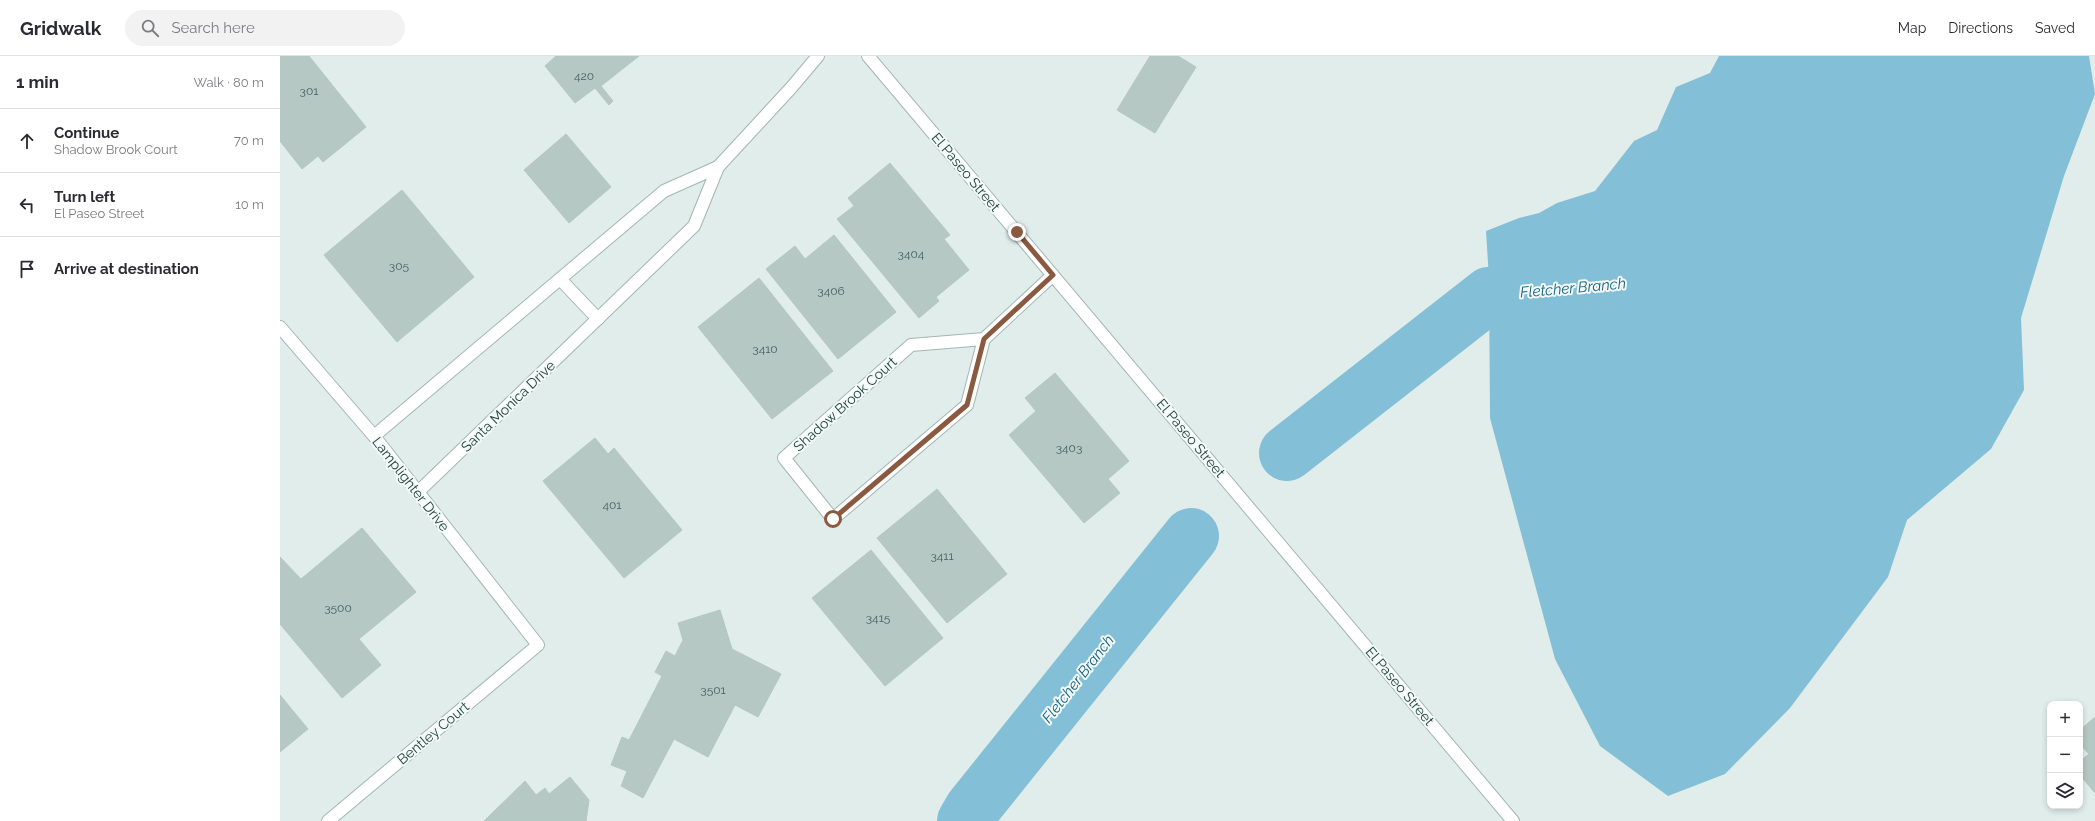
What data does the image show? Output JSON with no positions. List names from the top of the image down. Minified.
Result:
{"streets":{"street":["El Paseo Street","Shadow Brook Court","Santa Monica Drive","Lamplighter Drive","Bentley Court"]},"crossings":[["Santa Monica Drive","Lamplighter Drive"],["Lamplighter Drive","Bentley Court"]],"water":["Fletcher Branch"],"house_numbers":["420","301","3404","305","3406","3410","3403","401","3411","3500","3415","3501"],"page":{"header":"Gridwalk","search":"Search here","nav":["Map","Directions","Saved"],"heading":["1 min","Walk · 80 m"],"list":[["Continue","Shadow Brook Court","70 m"],["Turn left","El Paseo Street","10 m"],"Arrive at destination"],"map_buttons":["+","−"]}}
